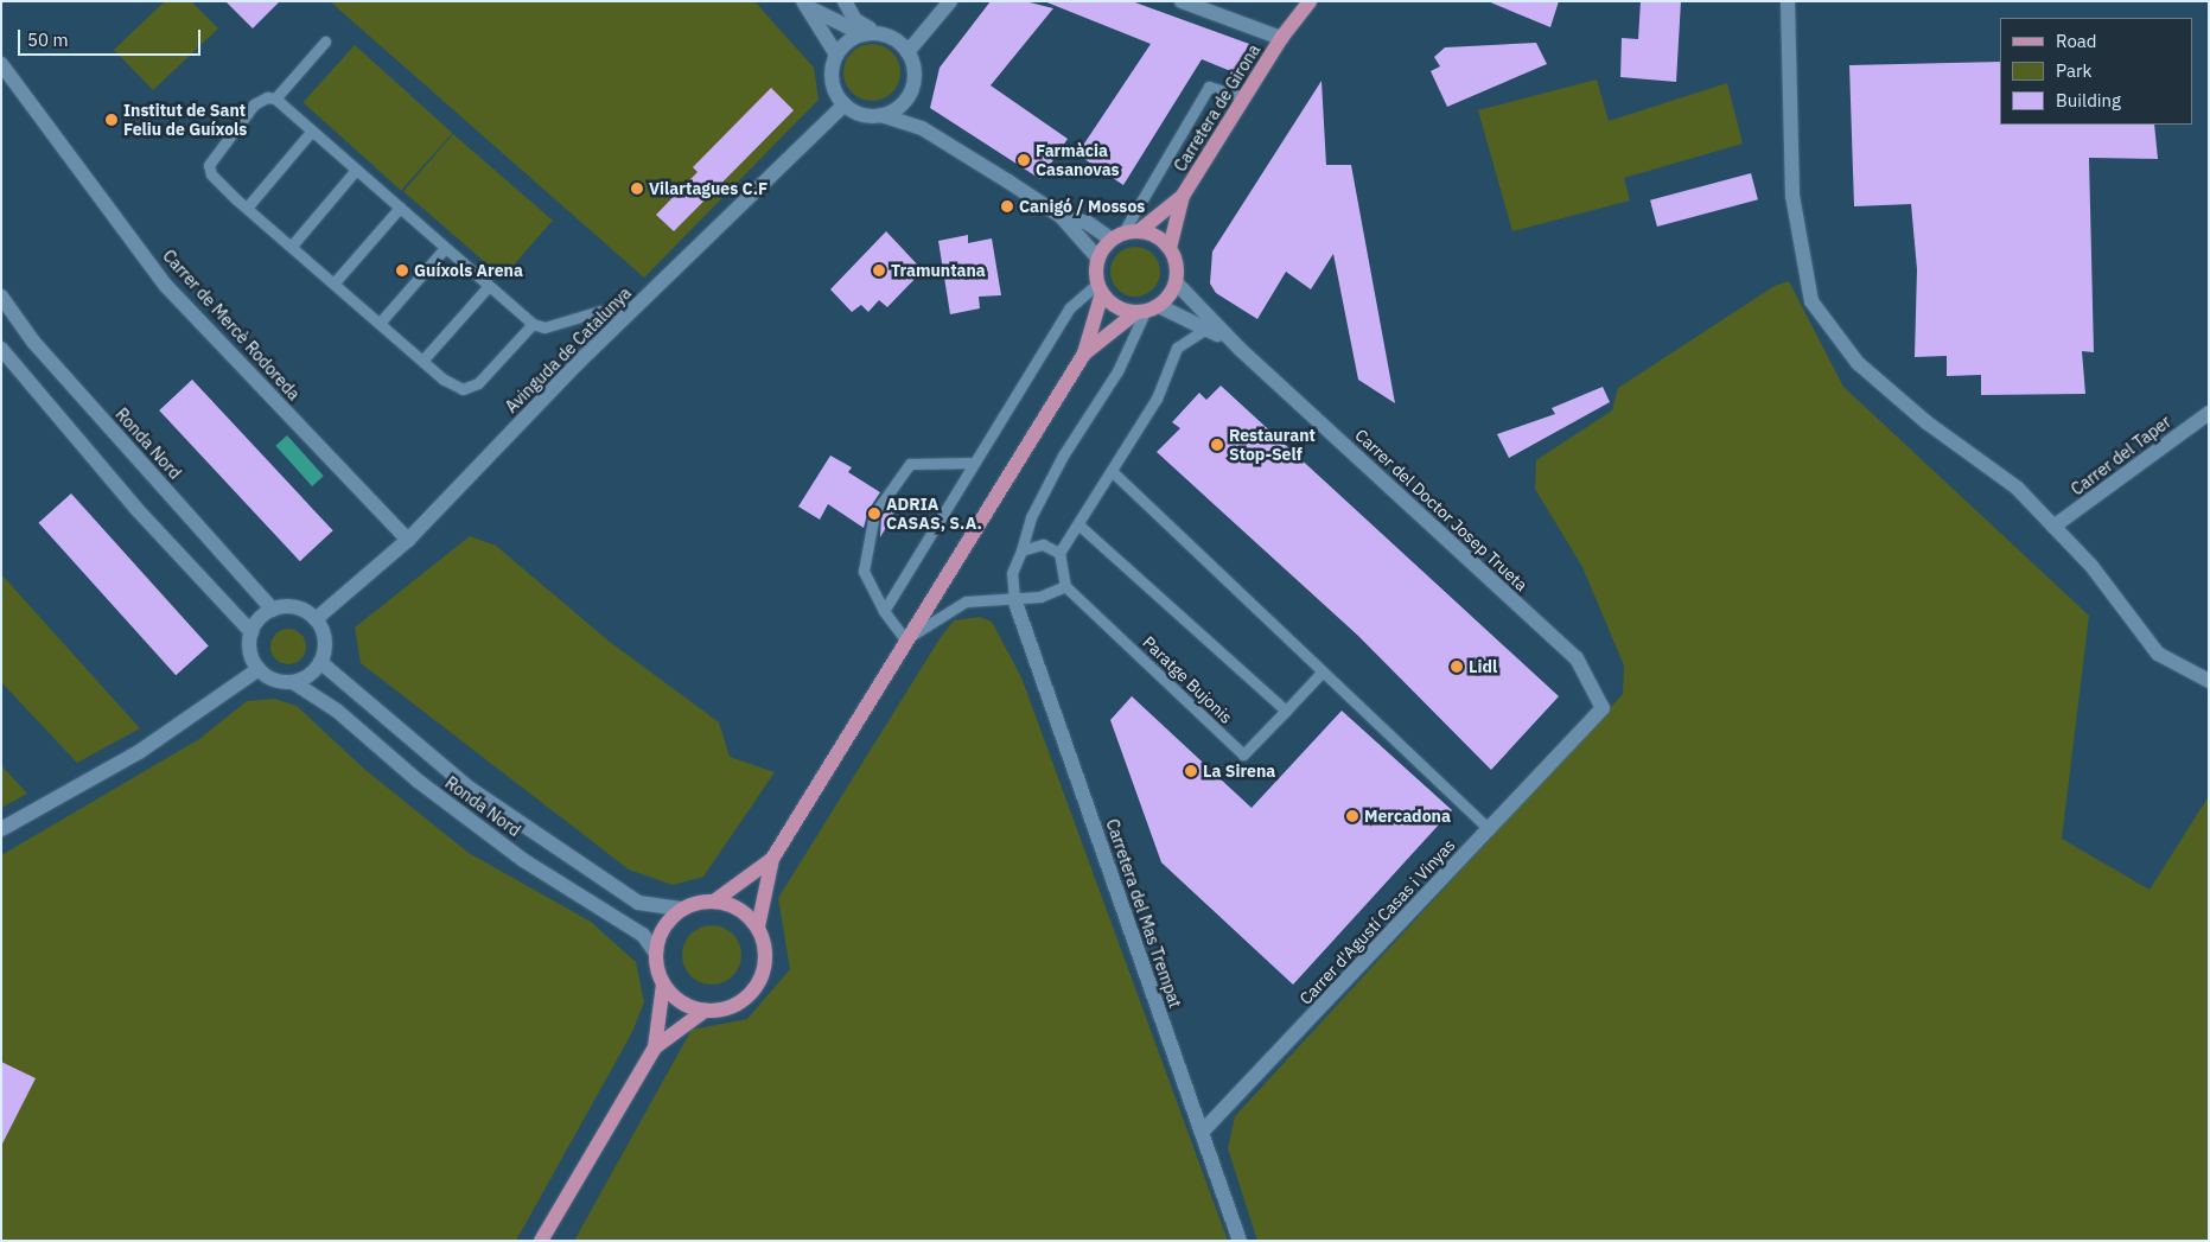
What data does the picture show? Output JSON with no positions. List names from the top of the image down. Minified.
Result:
{"streets":{"main road":["Carretera de Girona"],"street":["Carrer de Mercè Rodoreda","Avinguda de Catalunya","Ronda Nord","Carrer del Taper","Carrer del Doctor Josep Trueta","Carretera del Mas Trempat","Carrer d'Agustí Casas i Vinyas"],"lane":["Paratge Bujonis"]},"crossings":[["Carretera de Girona","Carrer del Doctor Josep Trueta"],["Carrer de Mercè Rodoreda","Avinguda de Catalunya"],["Avinguda de Catalunya","Ronda Nord"],["Carrer del Doctor Josep Trueta","Carrer d'Agustí Casas i Vinyas"],["Paratge Bujonis","Carretera del Mas Trempat"],["Carretera del Mas Trempat","Carrer d'Agustí Casas i Vinyas"]],"places":["Institut de Sant Feliu de Guíxols","Farmàcia Casanovas","Vilartagues C.F","Canigó / Mossos","Guíxols Arena","Tramuntana","Restaurant Stop-Self","ADRIA CASAS, S.A.","Lidl","La Sirena","Mercadona"],"legend":["Road","Park","Building"],"scale_bar":"50 m"}
